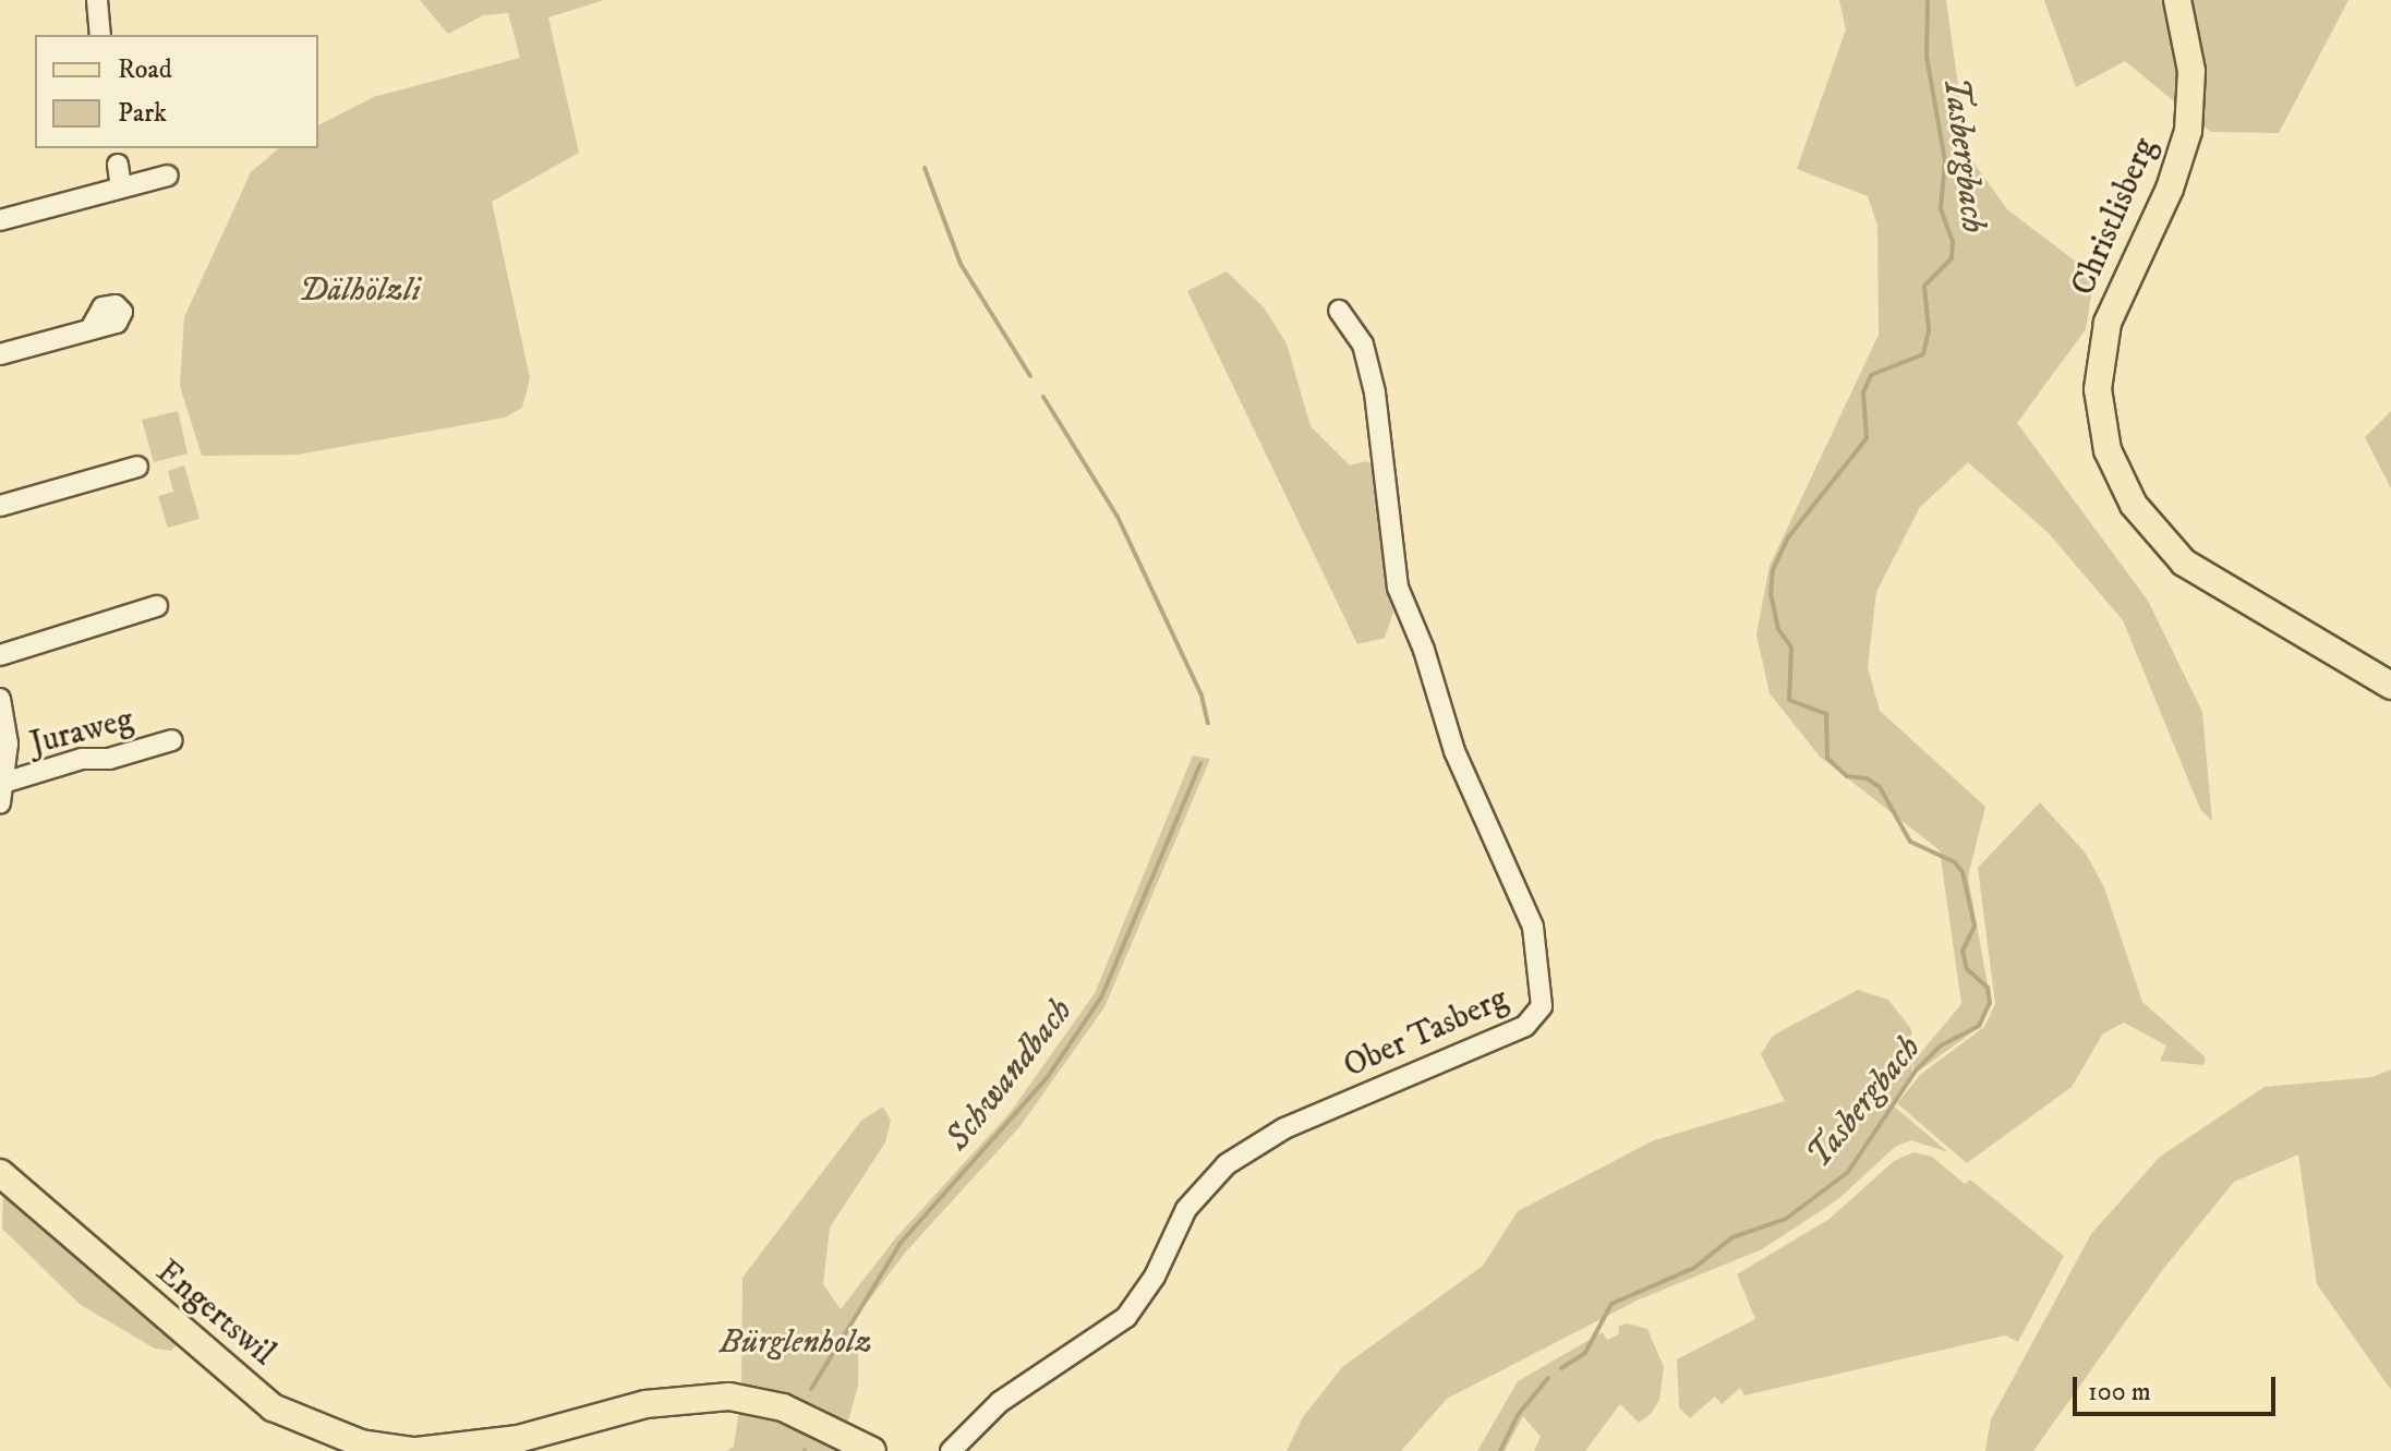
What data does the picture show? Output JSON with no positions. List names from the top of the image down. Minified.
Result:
{"streets":{"main road":["Christlisberg","Engertswil"],"street":["Juraweg","Ober Tasberg"]},"water":["Tasbergbach","Schwandbach"],"parks":["Dälhölzli","Bürglenholz"],"legend":["Road","Park"],"scale_bar":"100 m"}
